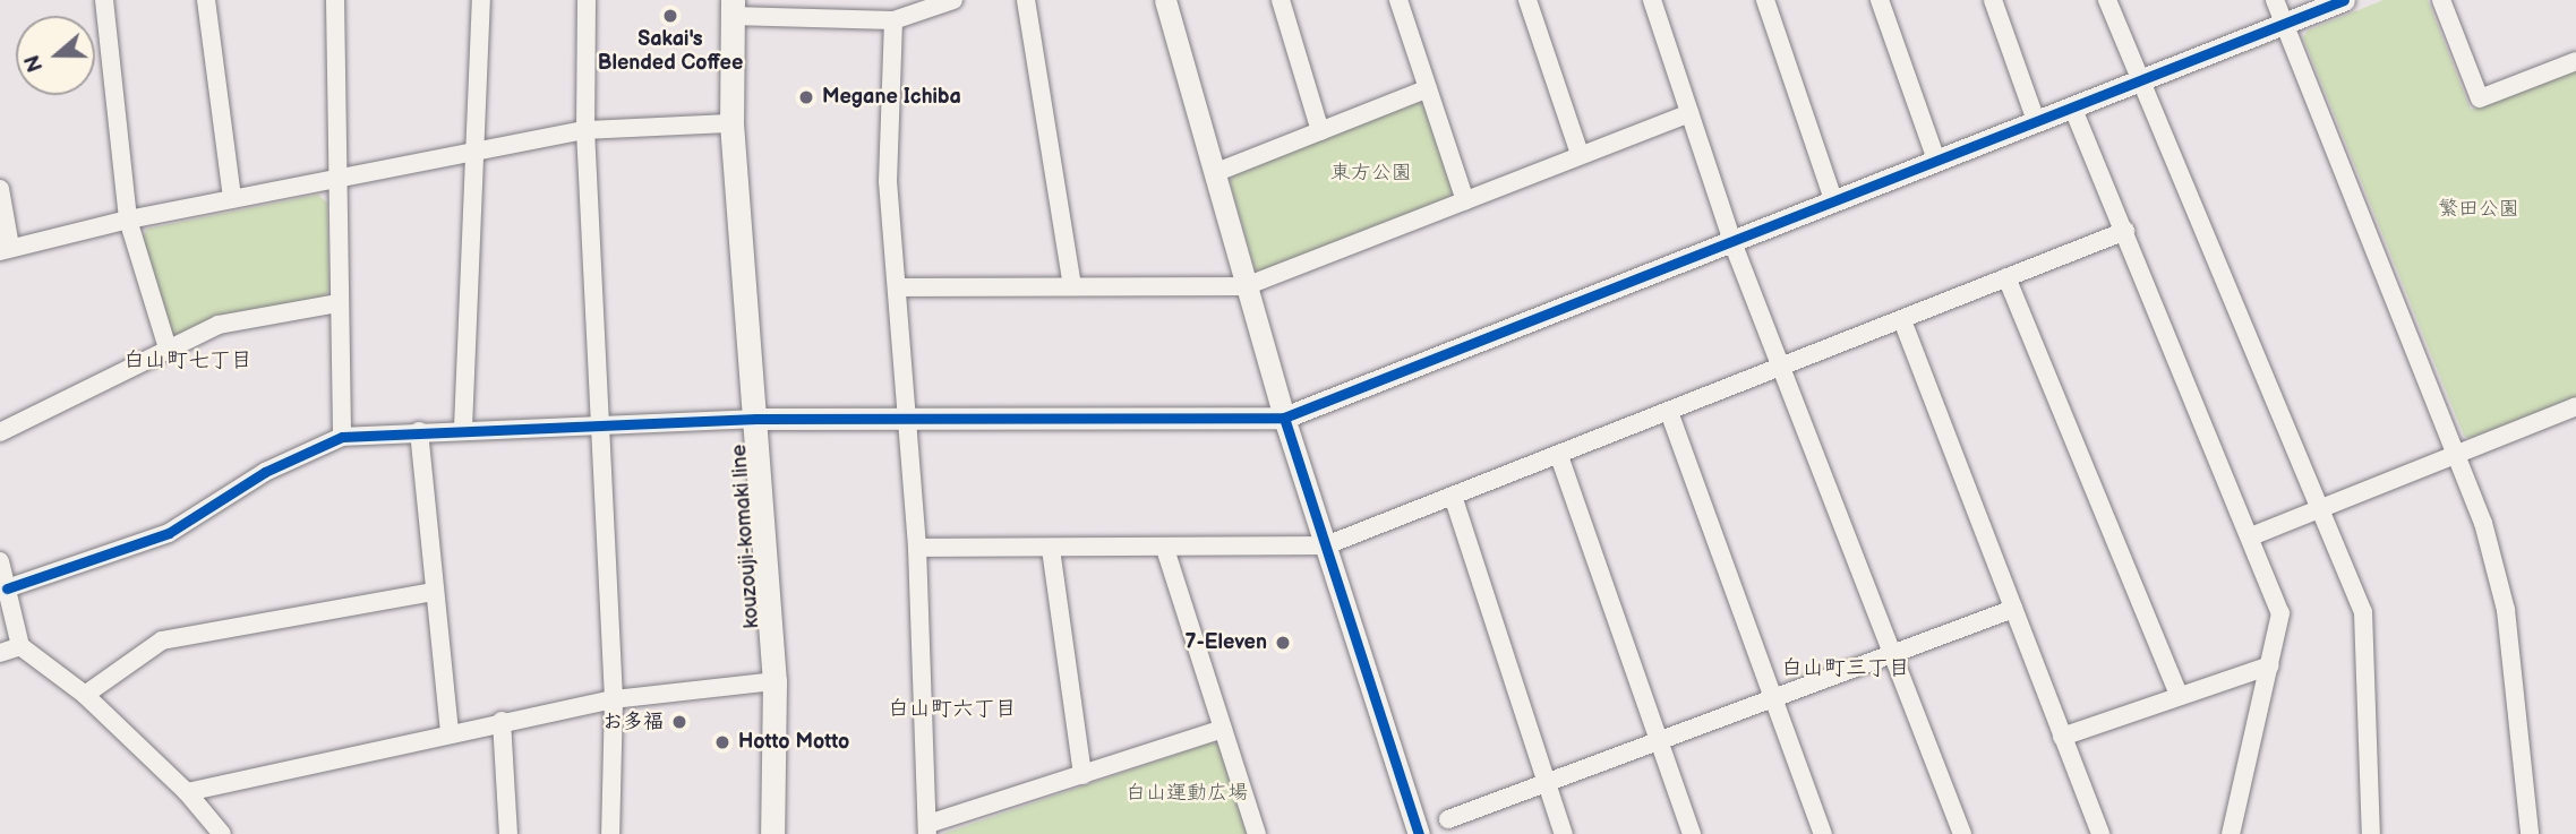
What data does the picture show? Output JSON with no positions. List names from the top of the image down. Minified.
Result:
{"streets":{"main road":["kouzouji-komaki line"]},"districts":["白山町七丁目","白山町三丁目","白山町六丁目"],"parks":["東方公園","繁田公園","白山運動広場"],"places":["Sakai's Blended Coffee","Megane Ichiba","7-Eleven","お多福","Hotto Motto"],"north":"left"}
